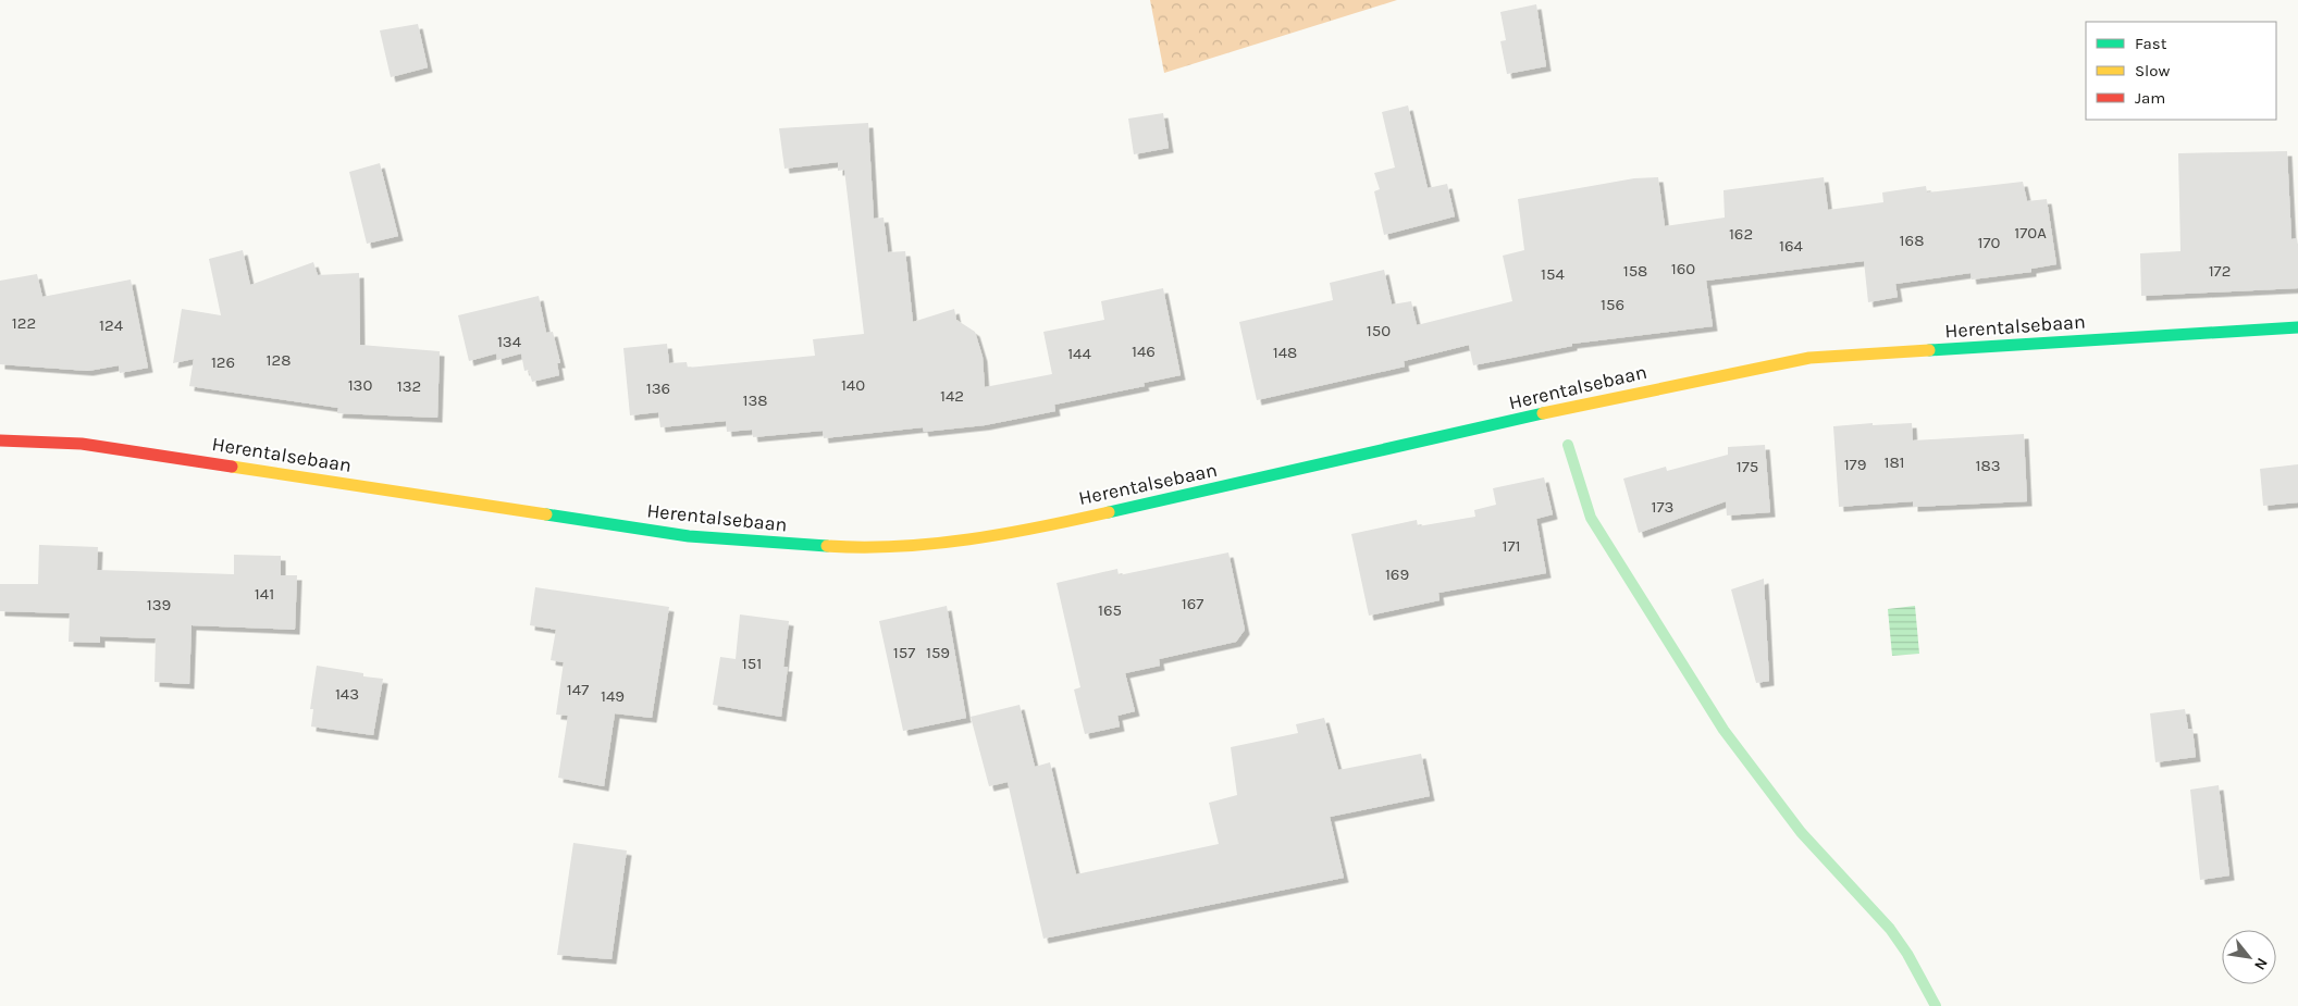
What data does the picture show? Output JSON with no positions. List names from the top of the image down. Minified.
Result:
{"streets":{"street":["Herentalsebaan"]},"house_numbers":["170A","162","168","170","164","160","158","172","154","156","122","124","150","134","146","148","144","128","126","130","140","132","136","142","138","181","179","183","175","173","171","169","141","167","139","165","157","159","151","147","143","149"],"legend":["Fast","Slow","Jam"],"north":"bottom right"}
